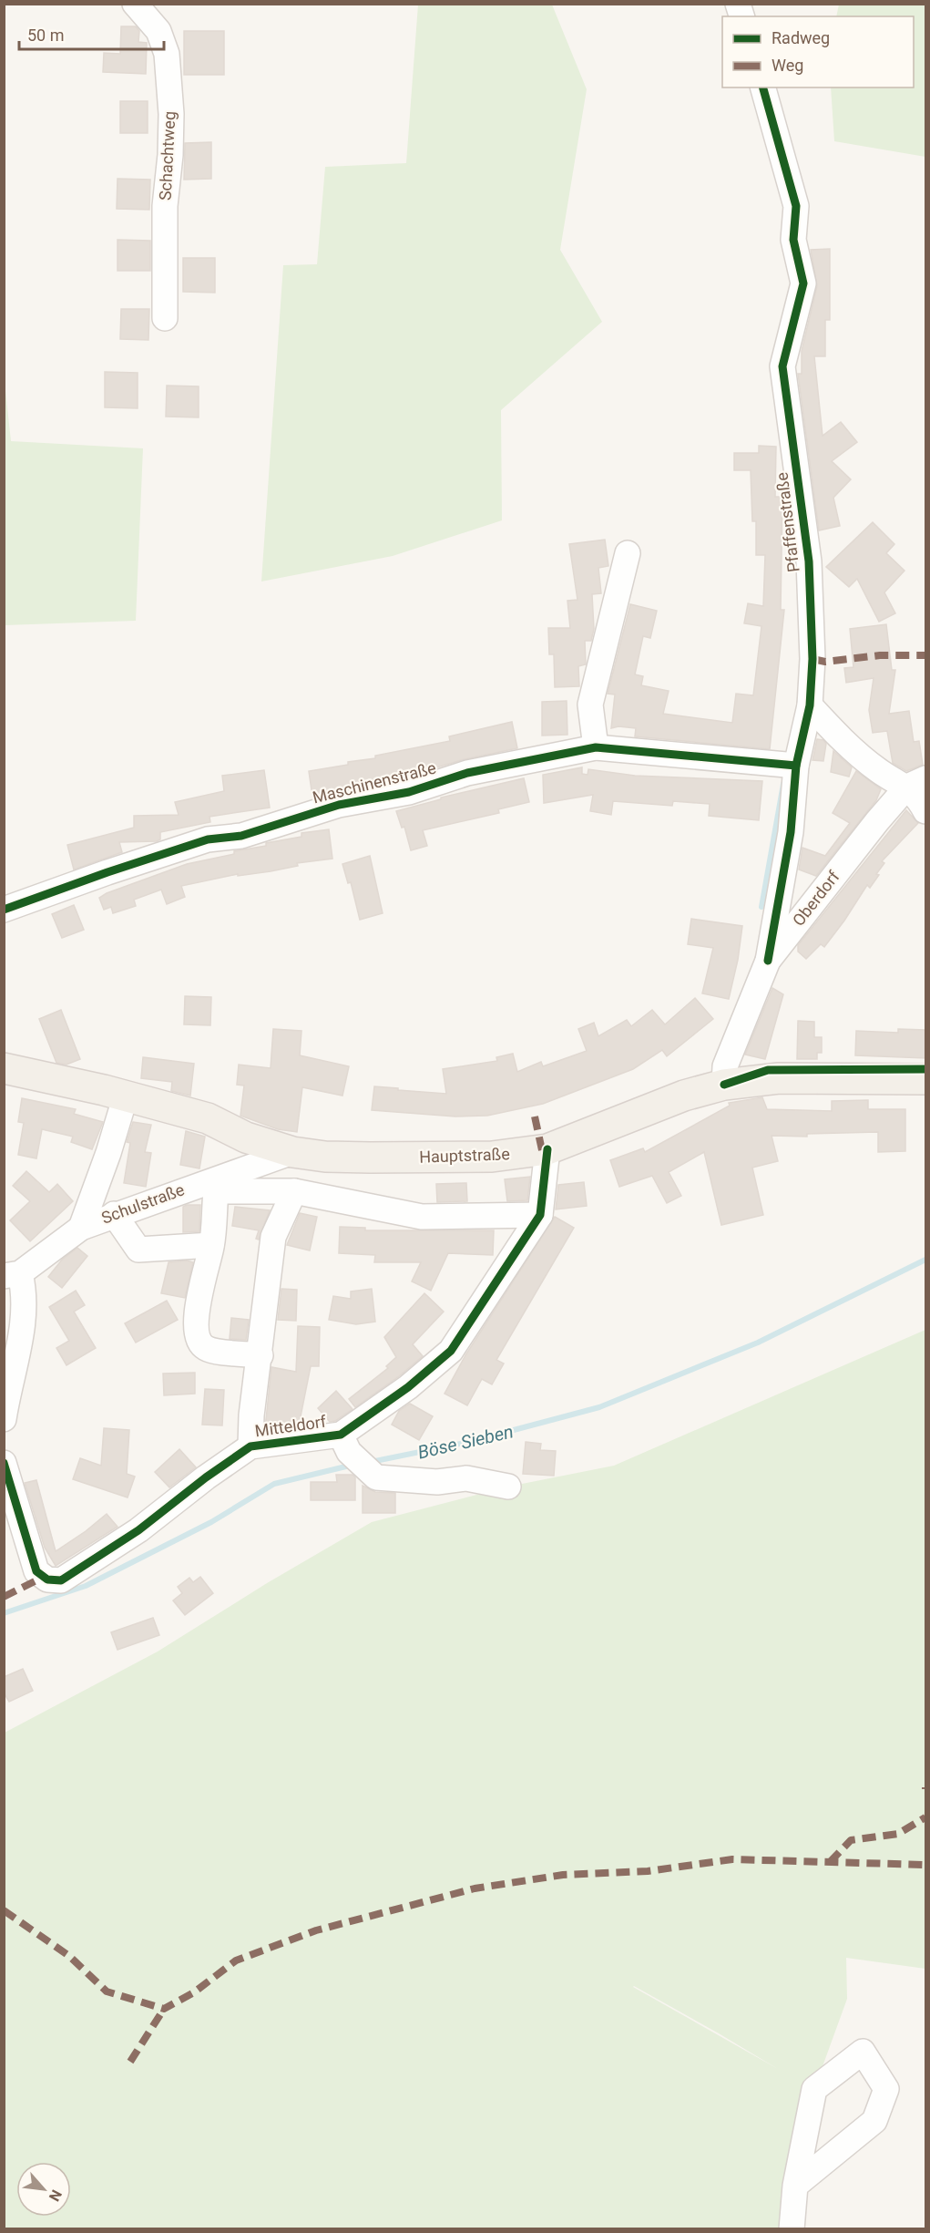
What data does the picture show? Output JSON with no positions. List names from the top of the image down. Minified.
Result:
{"streets":{"main road":["Hauptstraße"],"street":["Schachtweg","Pfaffenstraße","Maschinenstraße","Oberdorf","Schulstraße","Mitteldorf"]},"crossings":[["Pfaffenstraße","Maschinenstraße"],["Pfaffenstraße","Oberdorf"],["Oberdorf","Hauptstraße"],["Hauptstraße","Schulstraße"],["Hauptstraße","Mitteldorf"]],"water":["Böse Sieben"],"legend":["Radweg","Weg"],"scale_bar":"50 m","north":"bottom right"}
